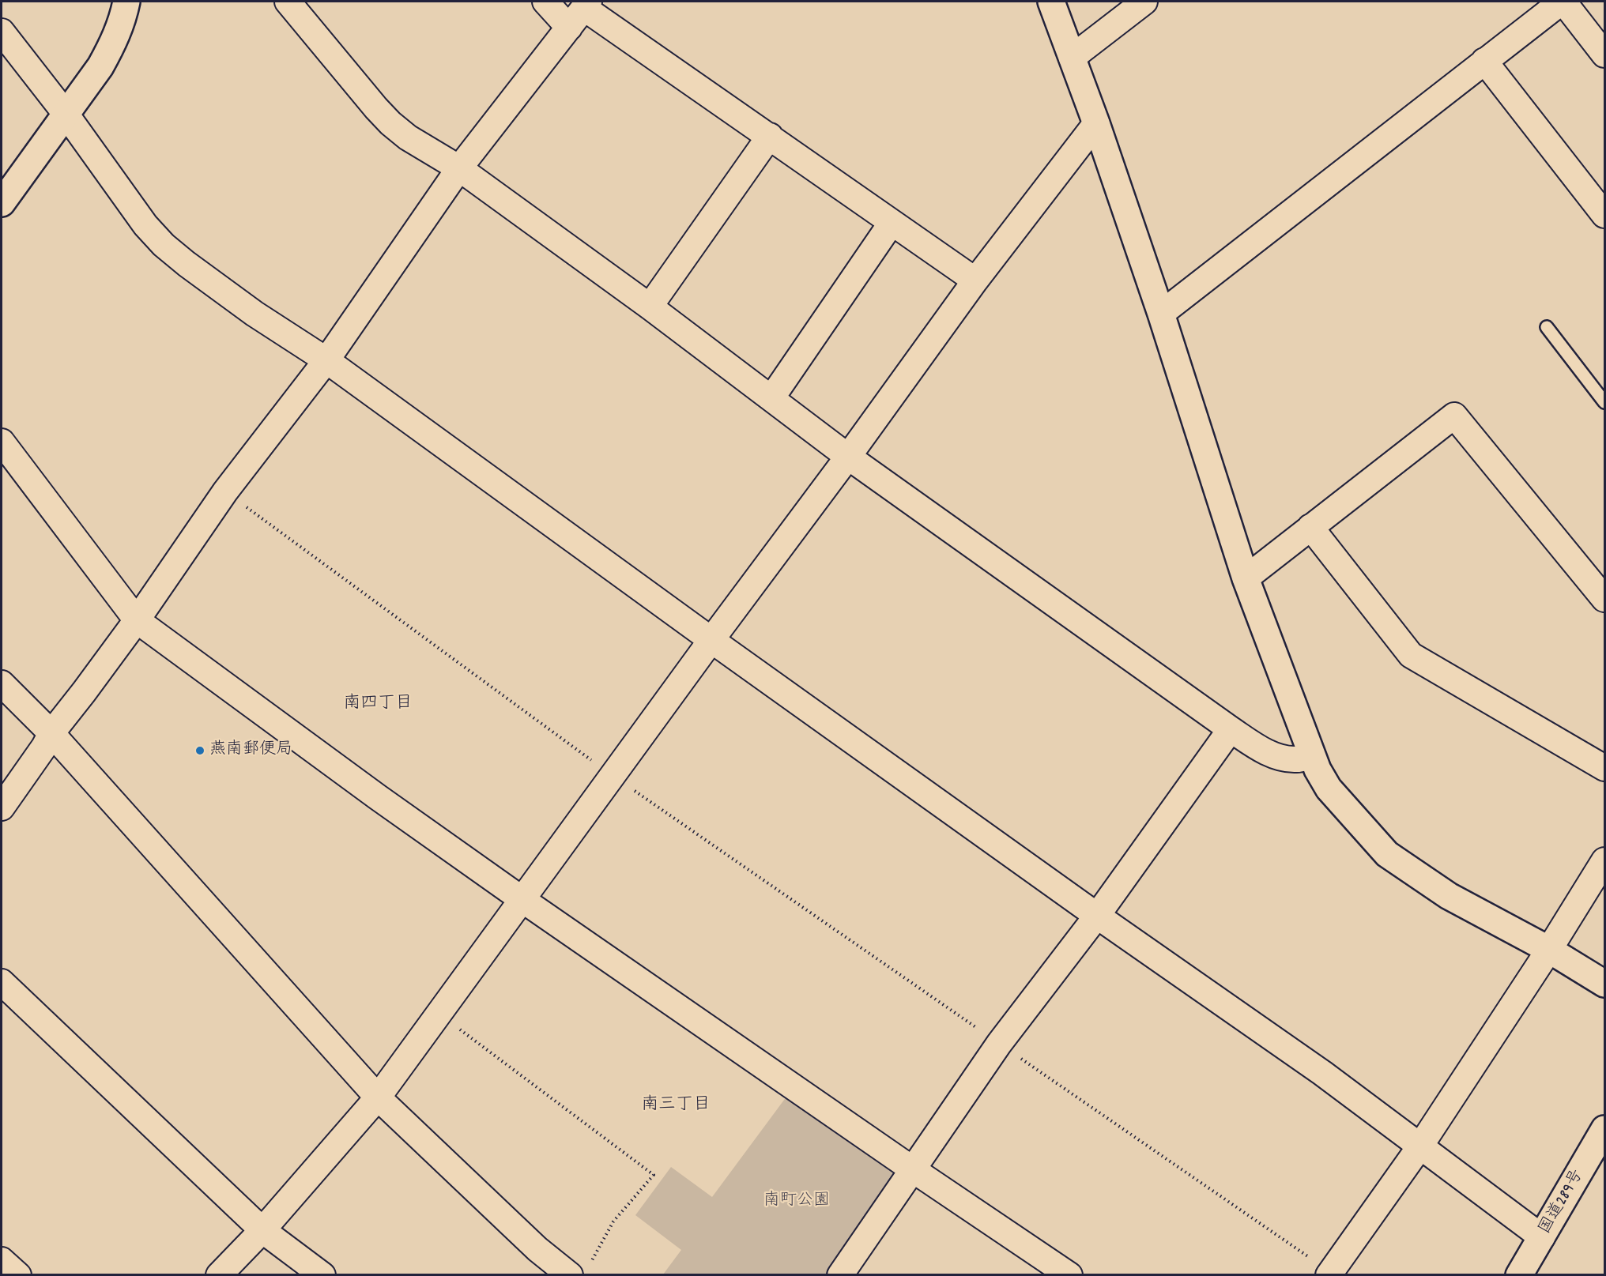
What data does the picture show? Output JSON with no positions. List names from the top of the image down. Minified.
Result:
{"streets":{"main road":["国道289号"]},"districts":["南四丁目","南三丁目"],"parks":["南町公園"],"places":["燕南郵便局"]}
